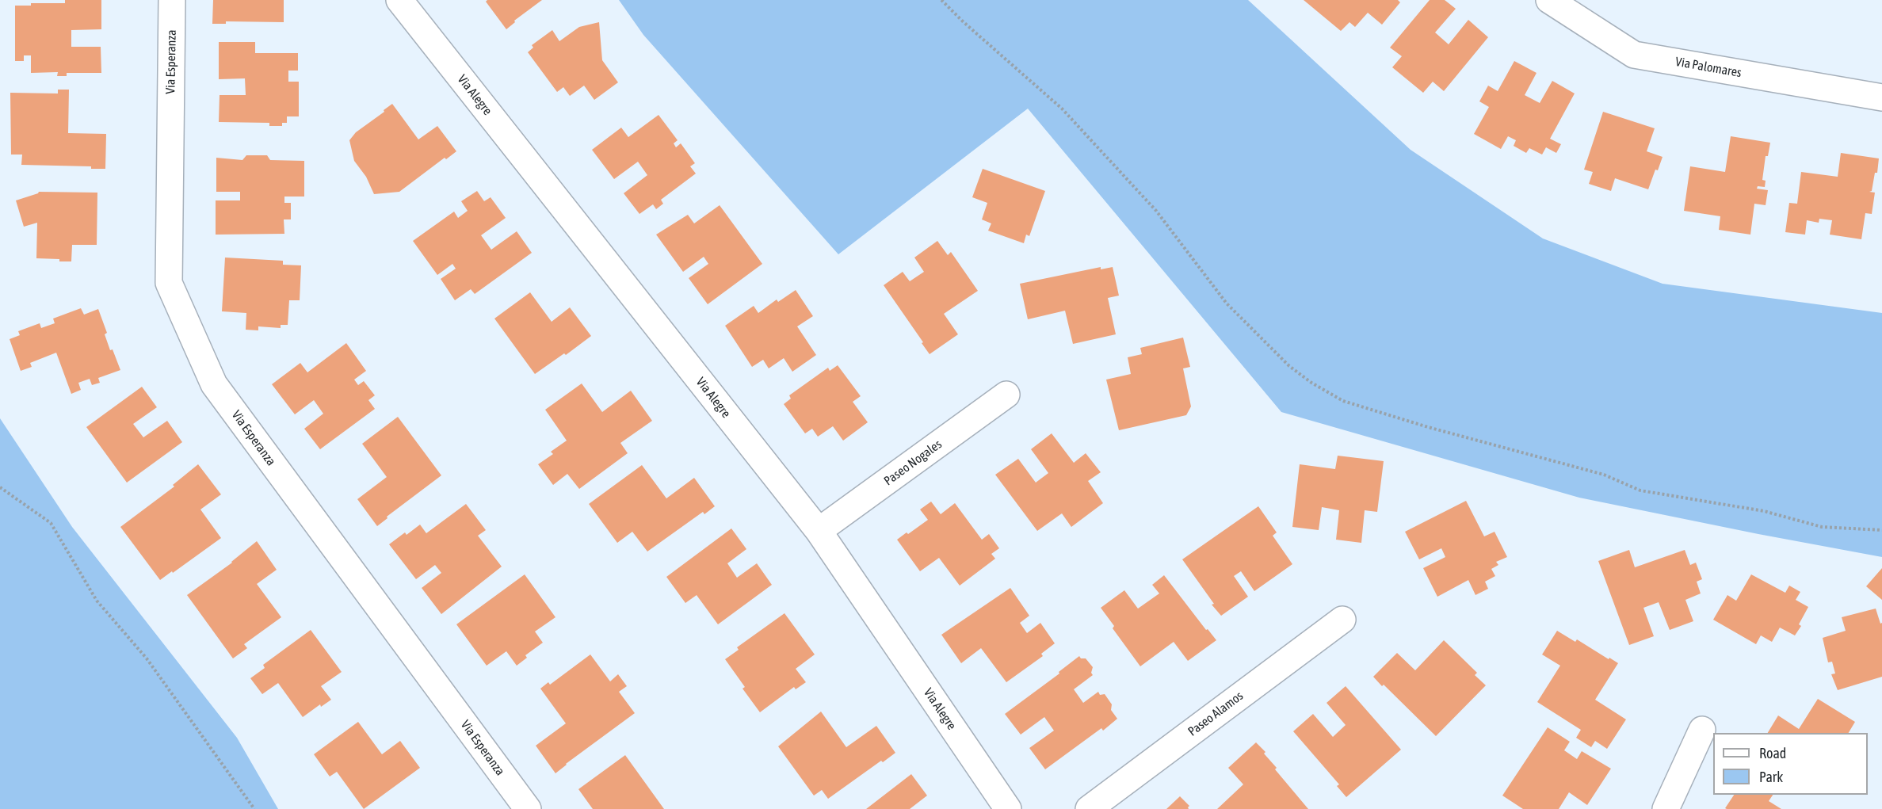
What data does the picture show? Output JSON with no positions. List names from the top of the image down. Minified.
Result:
{"streets":{"street":["Via Esperanza","Via Palomares","Via Alegre","Paseo Nogales","Paseo Alamos"]},"crossings":[["Via Alegre","Paseo Nogales"]],"legend":["Road","Park"]}
